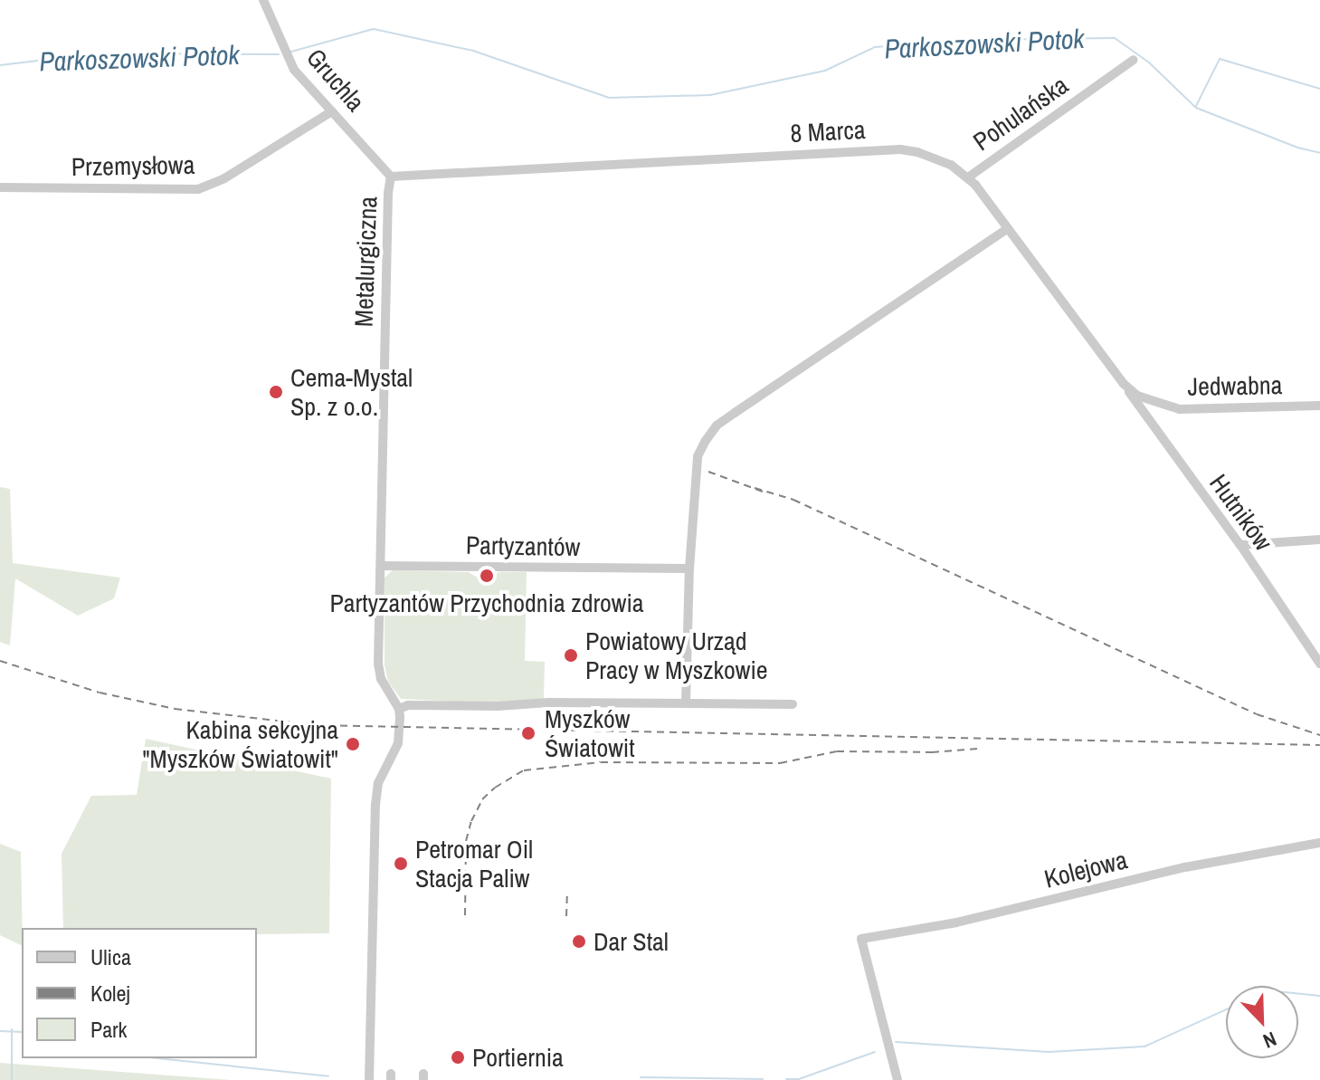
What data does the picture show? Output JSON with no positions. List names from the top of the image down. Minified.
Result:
{"streets":{"street":["Gruchla","Pohulańska","8 Marca","Przemysłowa","Metalurgiczna","Jedwabna","Hutników","Partyzantów","Kolejowa"]},"crossings":[["Gruchla","8 Marca"],["Gruchla","Przemysłowa"],["Gruchla","Metalurgiczna"],["Pohulańska","8 Marca"],["8 Marca","Metalurgiczna"],["8 Marca","Jedwabna"],["8 Marca","Hutników"],["Metalurgiczna","Partyzantów"]],"water":["Parkoszowski Potok"],"places":["Cema-Mystal Sp. z o.o.","Partyzantów Przychodnia zdrowia","Powiatowy Urząd Pracy w Myszkowie","Myszków Światowit","Kabina sekcyjna \"Myszków Światowit\"","Petromar Oil Stacja Paliw","Dar Stal","Portiernia"],"legend":["Ulica","Kolej","Park"],"north":"bottom right"}
